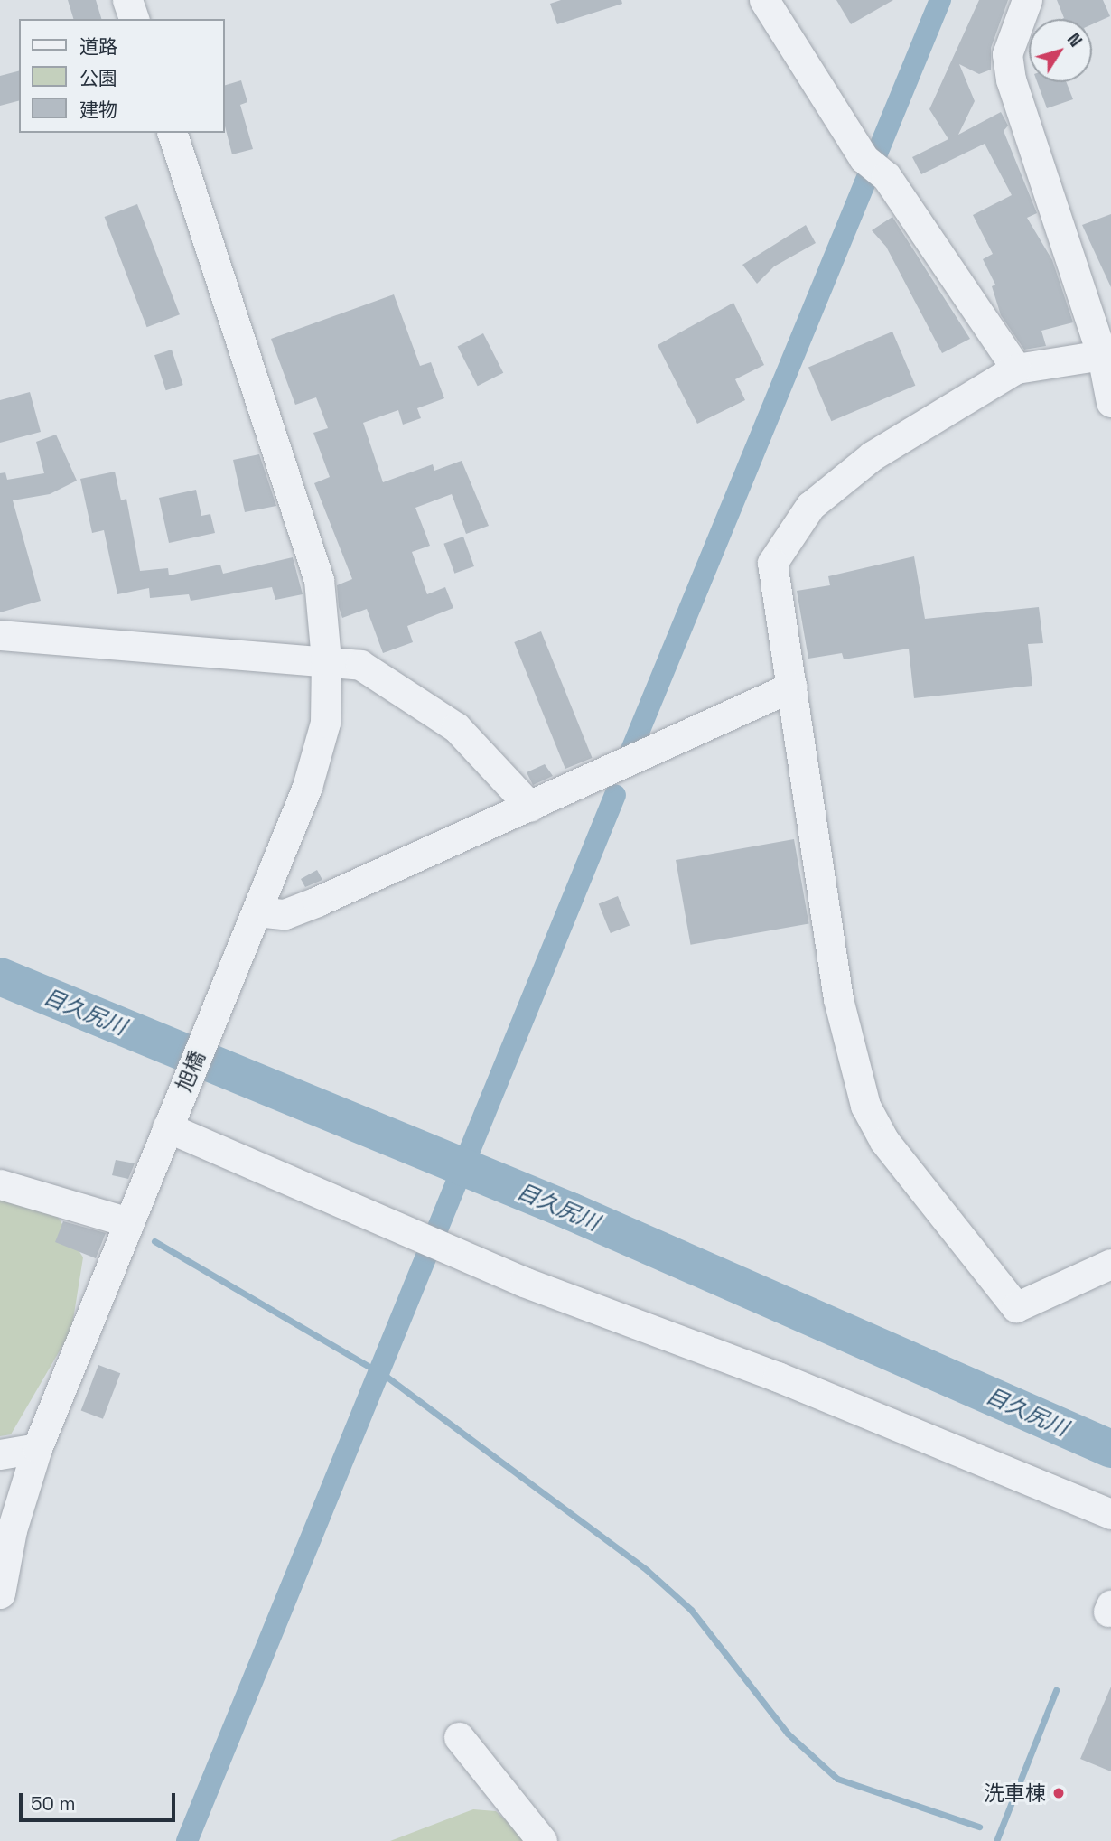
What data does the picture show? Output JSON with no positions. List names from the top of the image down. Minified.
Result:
{"streets":{"street":["旭橋"]},"water":["目久尻川"],"places":["洗車棟"],"legend":["道路","公園","建物"],"scale_bar":"50 m","north":"top right"}
